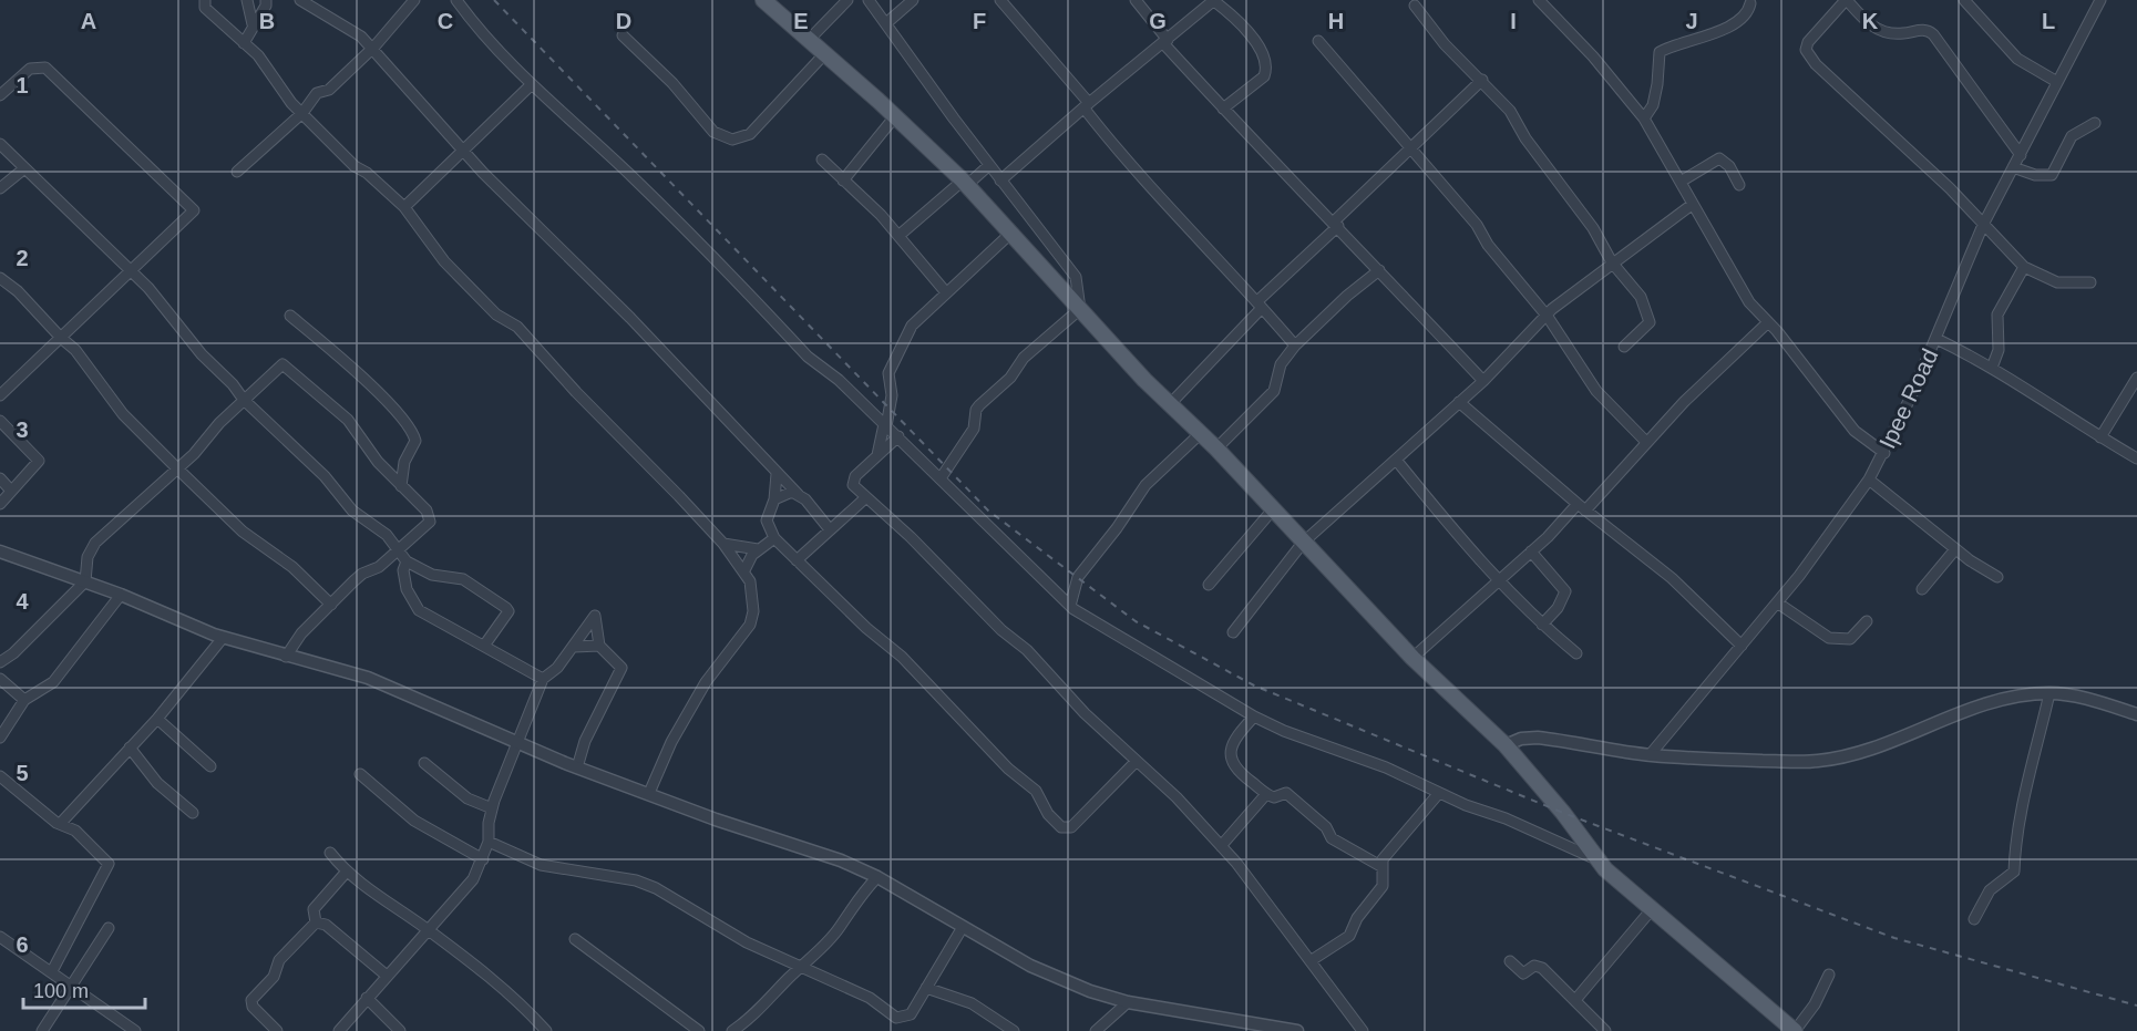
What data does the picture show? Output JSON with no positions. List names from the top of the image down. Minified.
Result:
{"streets":{"street":["Ipee Road"]},"scale_bar":"100 m","grid":{"columns":["A","B","C","D","E","F","G","H","I","J","K","L"],"rows":["1","2","3","4","5","6"]}}
